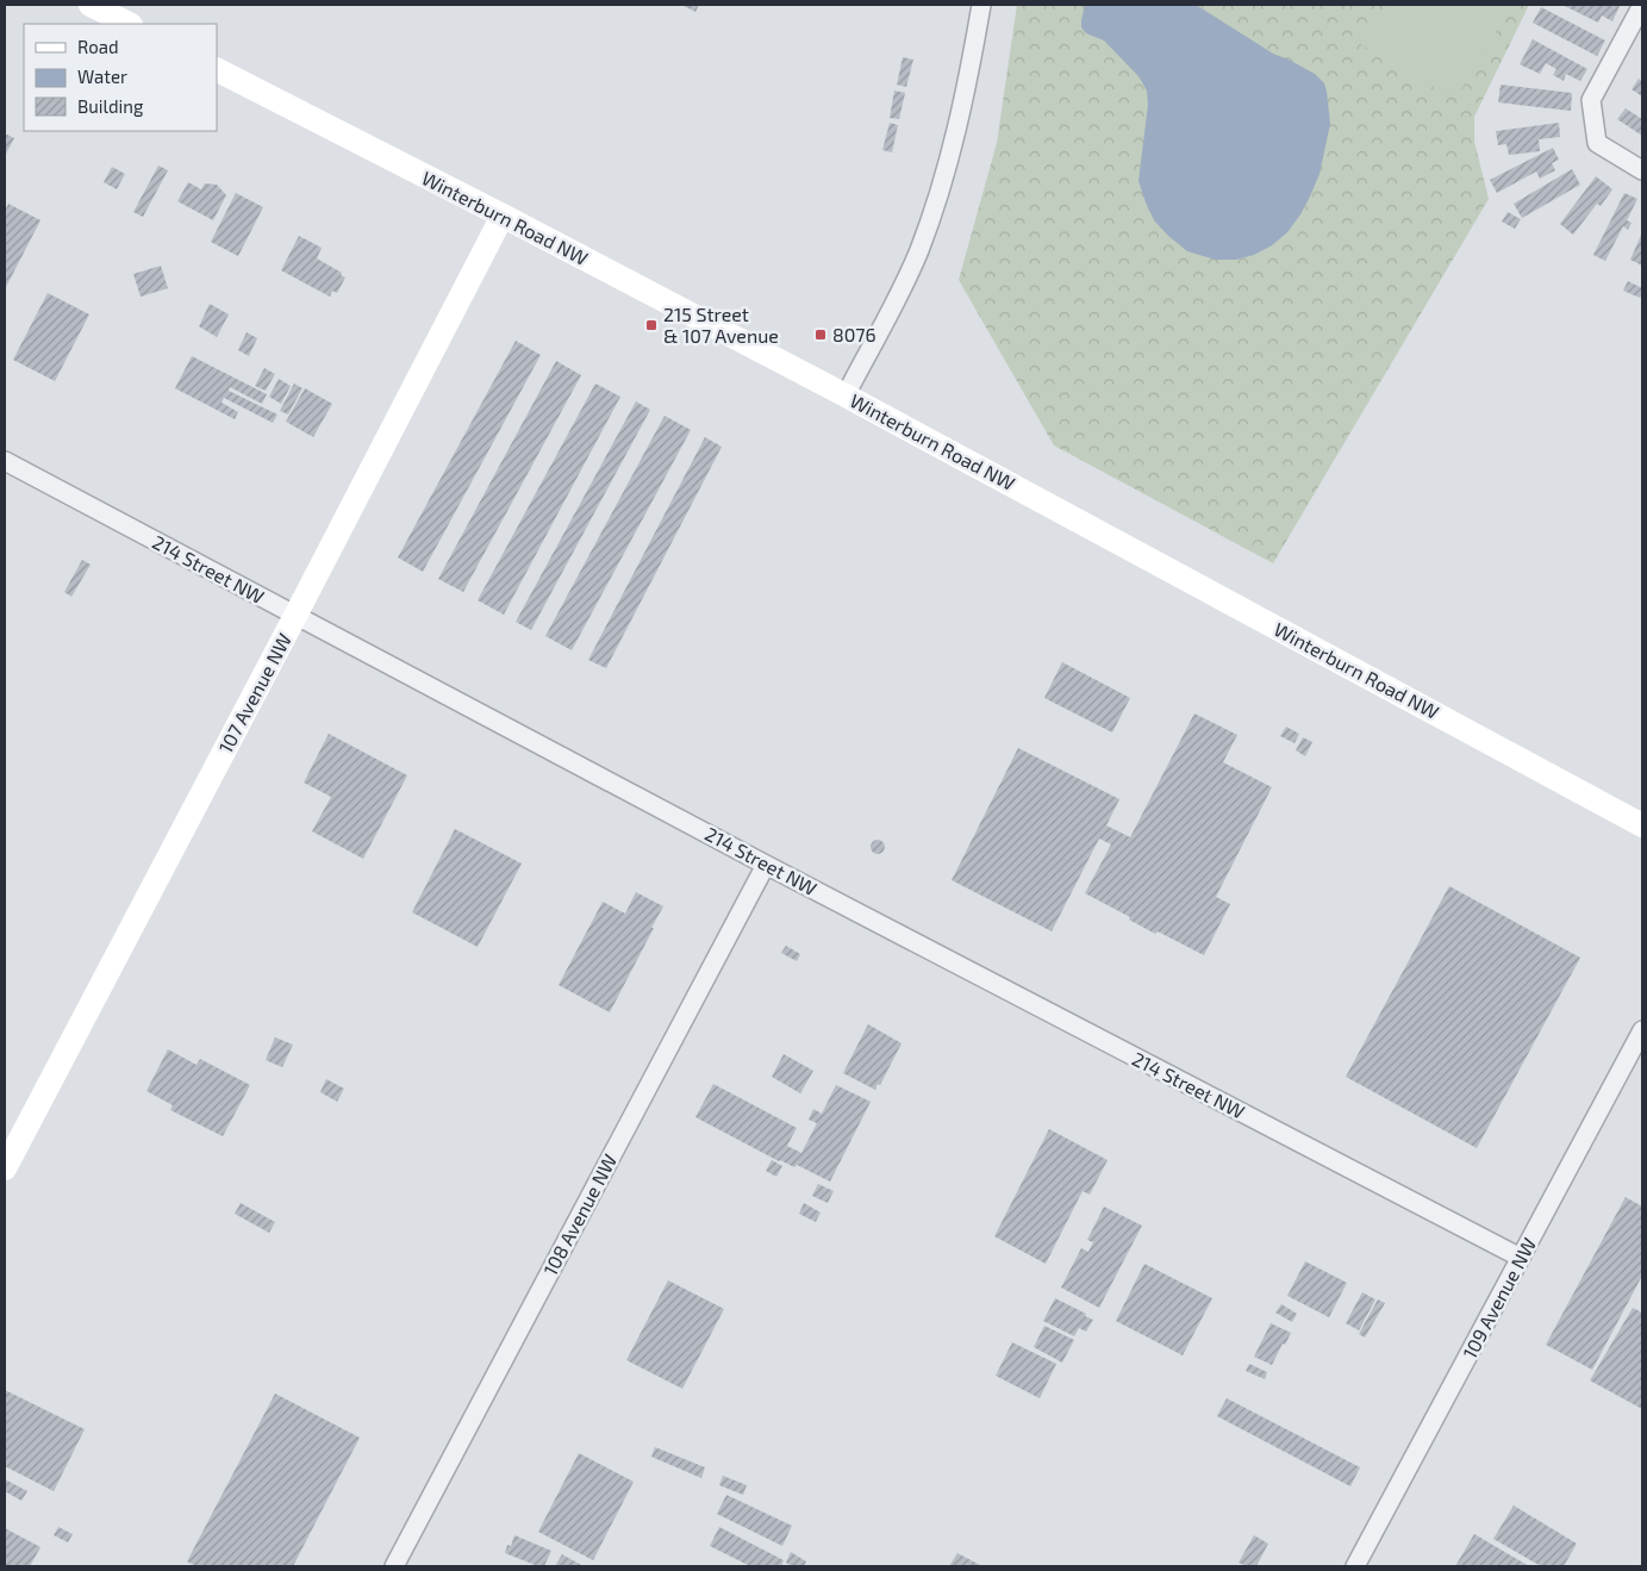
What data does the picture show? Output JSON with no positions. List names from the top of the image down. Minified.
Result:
{"streets":{"main road":["Winterburn Road NW","107 Avenue NW"],"street":["214 Street NW","108 Avenue NW","109 Avenue NW"]},"crossings":[["Winterburn Road NW","107 Avenue NW"],["214 Street NW","107 Avenue NW"],["214 Street NW","108 Avenue NW"],["214 Street NW","109 Avenue NW"]],"places":{"transit":["215 Street & 107 Avenue","8076"]},"legend":["Road","Water","Building"]}
